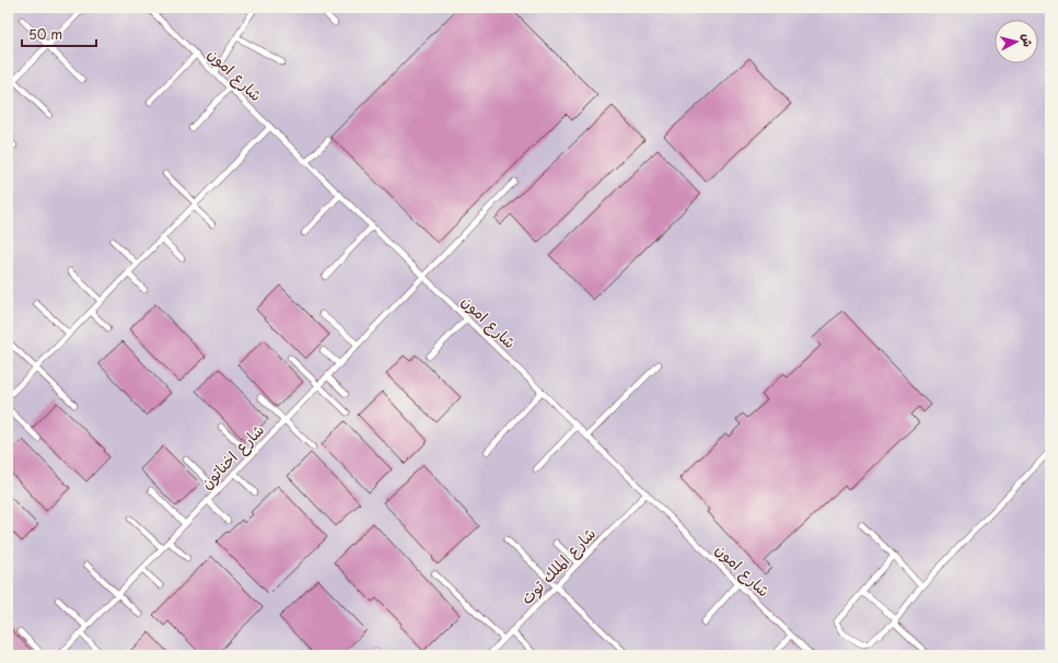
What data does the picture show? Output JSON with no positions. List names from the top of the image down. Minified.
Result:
{"streets":{"lane":["شارع امون","شارع اخناتون","شارع الملك توت"]},"crossings":[["شارع امون","شارع اخناتون"],["شارع امون","شارع الملك توت"]],"scale_bar":"50 m","north":"right"}
